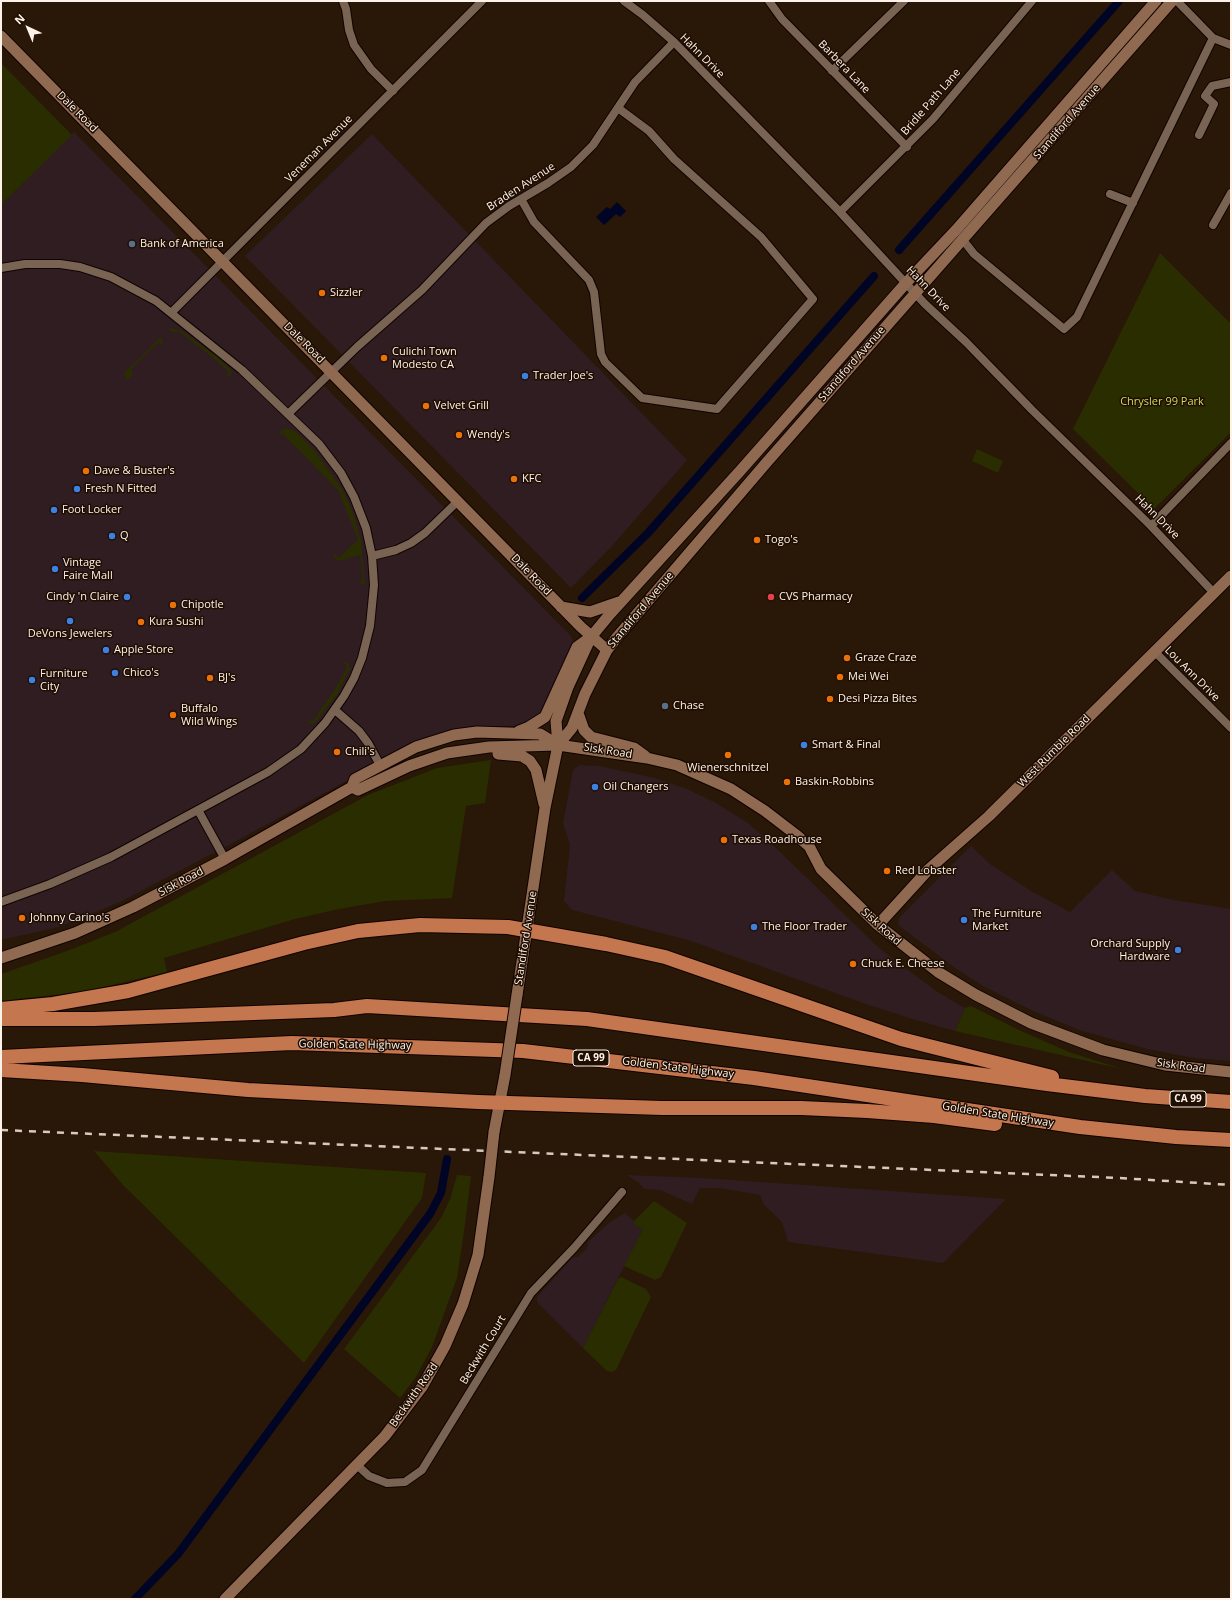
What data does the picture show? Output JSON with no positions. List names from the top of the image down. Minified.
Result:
{"streets":{"highway":["Golden State Highway","CA 99"],"main road":["Dale Road","Standiford Avenue","Sisk Road","West Rumble Road","Beckwith Road"],"street":["Hahn Drive","Barbera Lane","Bridle Path Lane","Veneman Avenue","Braden Avenue","Lou Ann Drive","Beckwith Court"]},"crossings":[["Hahn Drive","Bridle Path Lane"],["Hahn Drive","Standiford Avenue"],["Hahn Drive","Braden Avenue"],["Hahn Drive","West Rumble Road"],["Barbera Lane","Bridle Path Lane"],["Dale Road","Standiford Avenue"],["Dale Road","Veneman Avenue"],["Dale Road","Braden Avenue"],["Standiford Avenue","Sisk Road"],["Standiford Avenue","Beckwith Road"],["Lou Ann Drive","West Rumble Road"],["Sisk Road","West Rumble Road"],["Beckwith Court","Beckwith Road"]],"parks":["Chrysler 99 Park"],"places":["Bank of America","Sizzler","Culichi Town Modesto CA","Trader Joe's","Velvet Grill","Wendy's","Dave & Buster's","KFC","Fresh N Fitted","Foot Locker","Q","Togo's","Vintage Faire Mall","Cindy 'n Claire","CVS Pharmacy","Chipotle","DeVons Jewelers","Kura Sushi","Apple Store","Graze Craze","Chico's","Mei Wei","BJ's","Furniture City","Desi Pizza Bites","Chase","Buffalo Wild Wings","Smart & Final","Chili's","Wienerschnitzel","Baskin-Robbins","Oil Changers","Texas Roadhouse","Red Lobster","Johnny Carino's","The Furniture Market","The Floor Trader","Orchard Supply Hardware","Chuck E. Cheese"],"north":"top left"}
